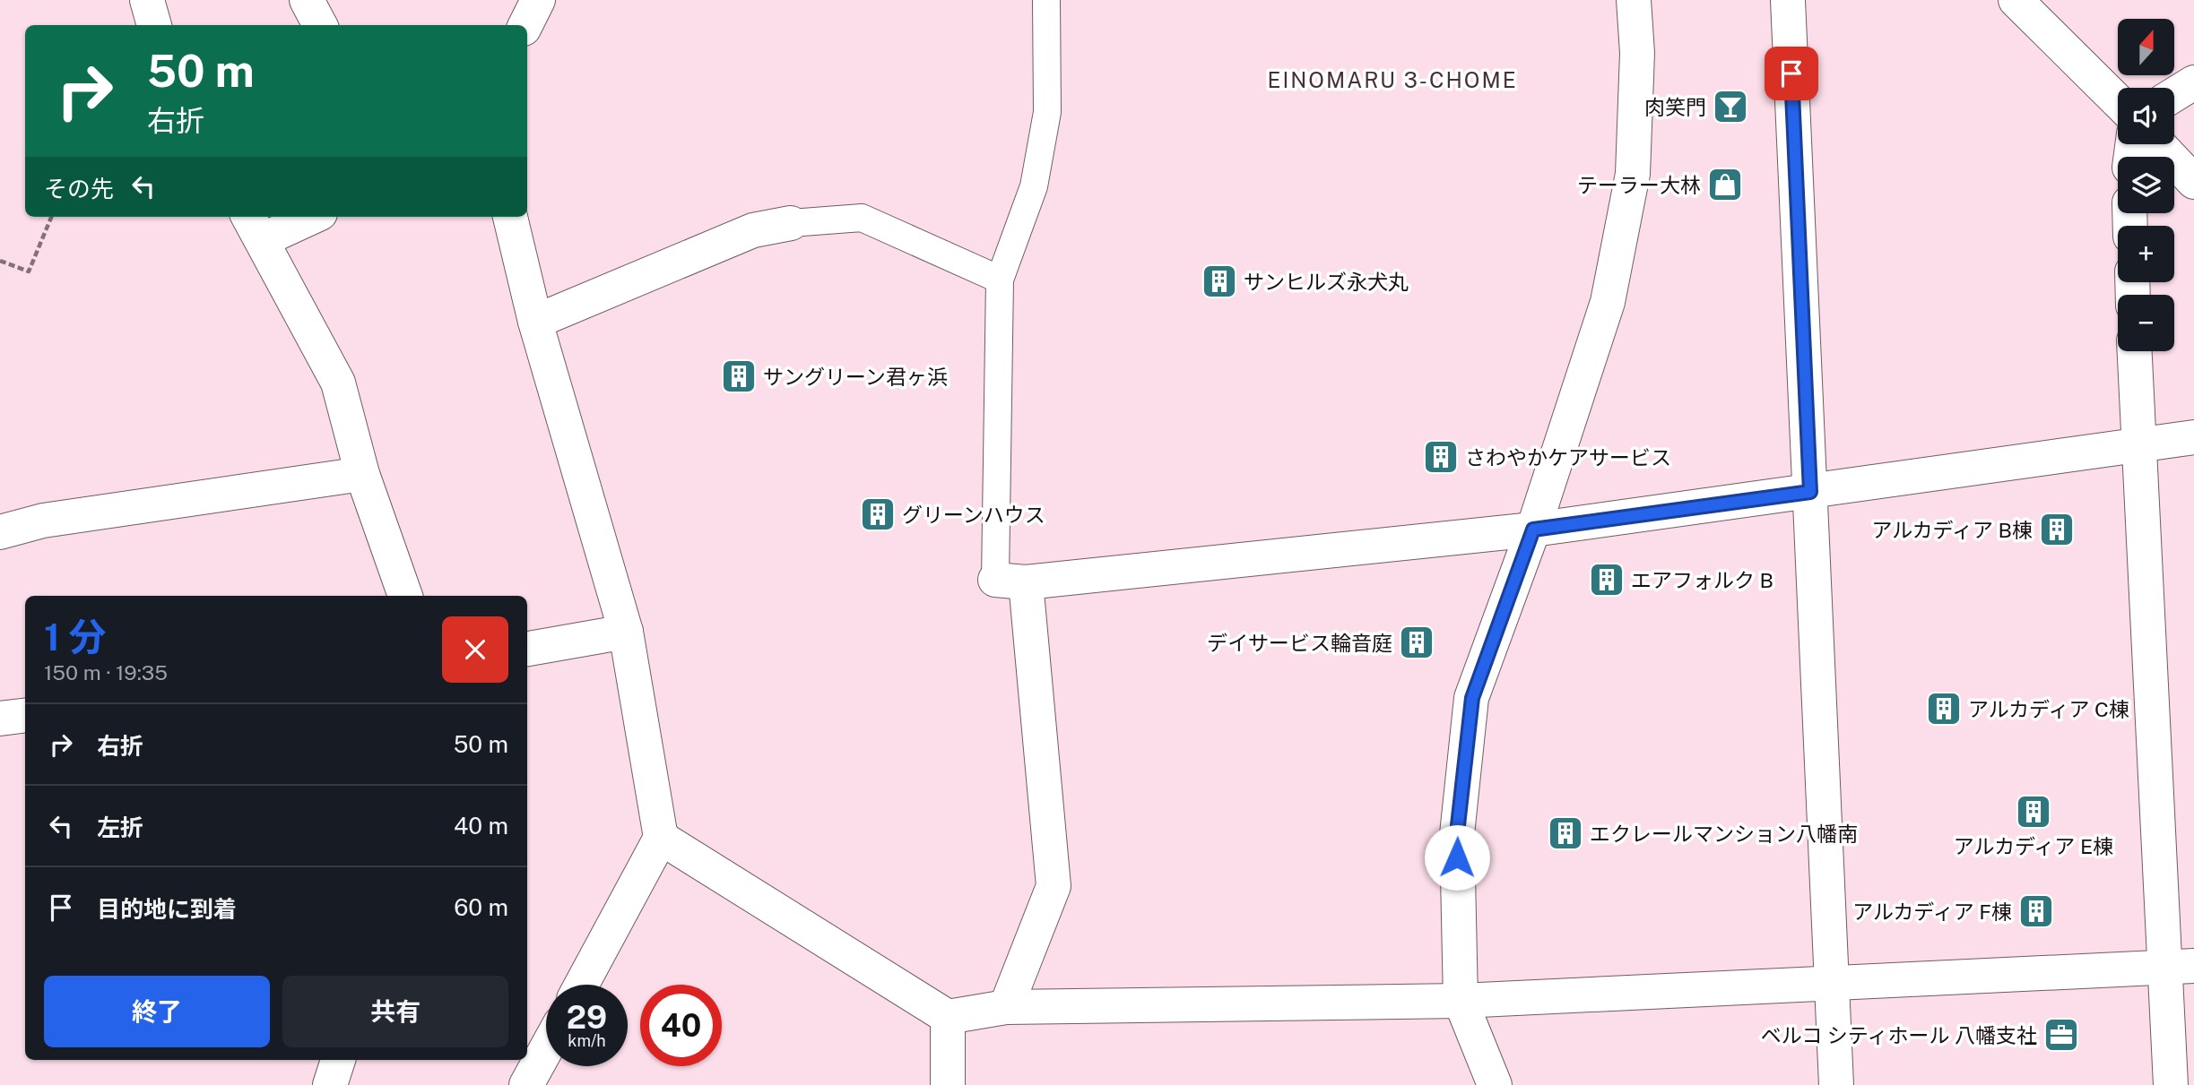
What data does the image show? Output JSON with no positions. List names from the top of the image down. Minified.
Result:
{"districts":["EINOMARU 3-CHOME"],"places":{"bar":["肉笑門"],"shop":["テーラー大林"],"building":["サンヒルズ永犬丸","サングリーン君ヶ浜","さわやかケアサービス","グリーンハウス","アルカディア B棟","エアフォルク B","デイサービス輪音庭","アルカディア C棟","アルカディア E棟","エクレールマンション八幡南","アルカディア F棟"],"office":["ベルコ シティホール 八幡支社"]},"north":"top","page":{"map_buttons":["+","−"],"turn":["50 m","右折"],"then":"その先","heading":["1 分","150 m · 19:35"],"list":[{"name":"右折","value":"50 m"},{"name":"左折","value":"40 m"},{"name":"目的地に到着","value":"60 m"}],"buttons":["終了","共有"],"speed":"29 km/h","limit":"40"}}
